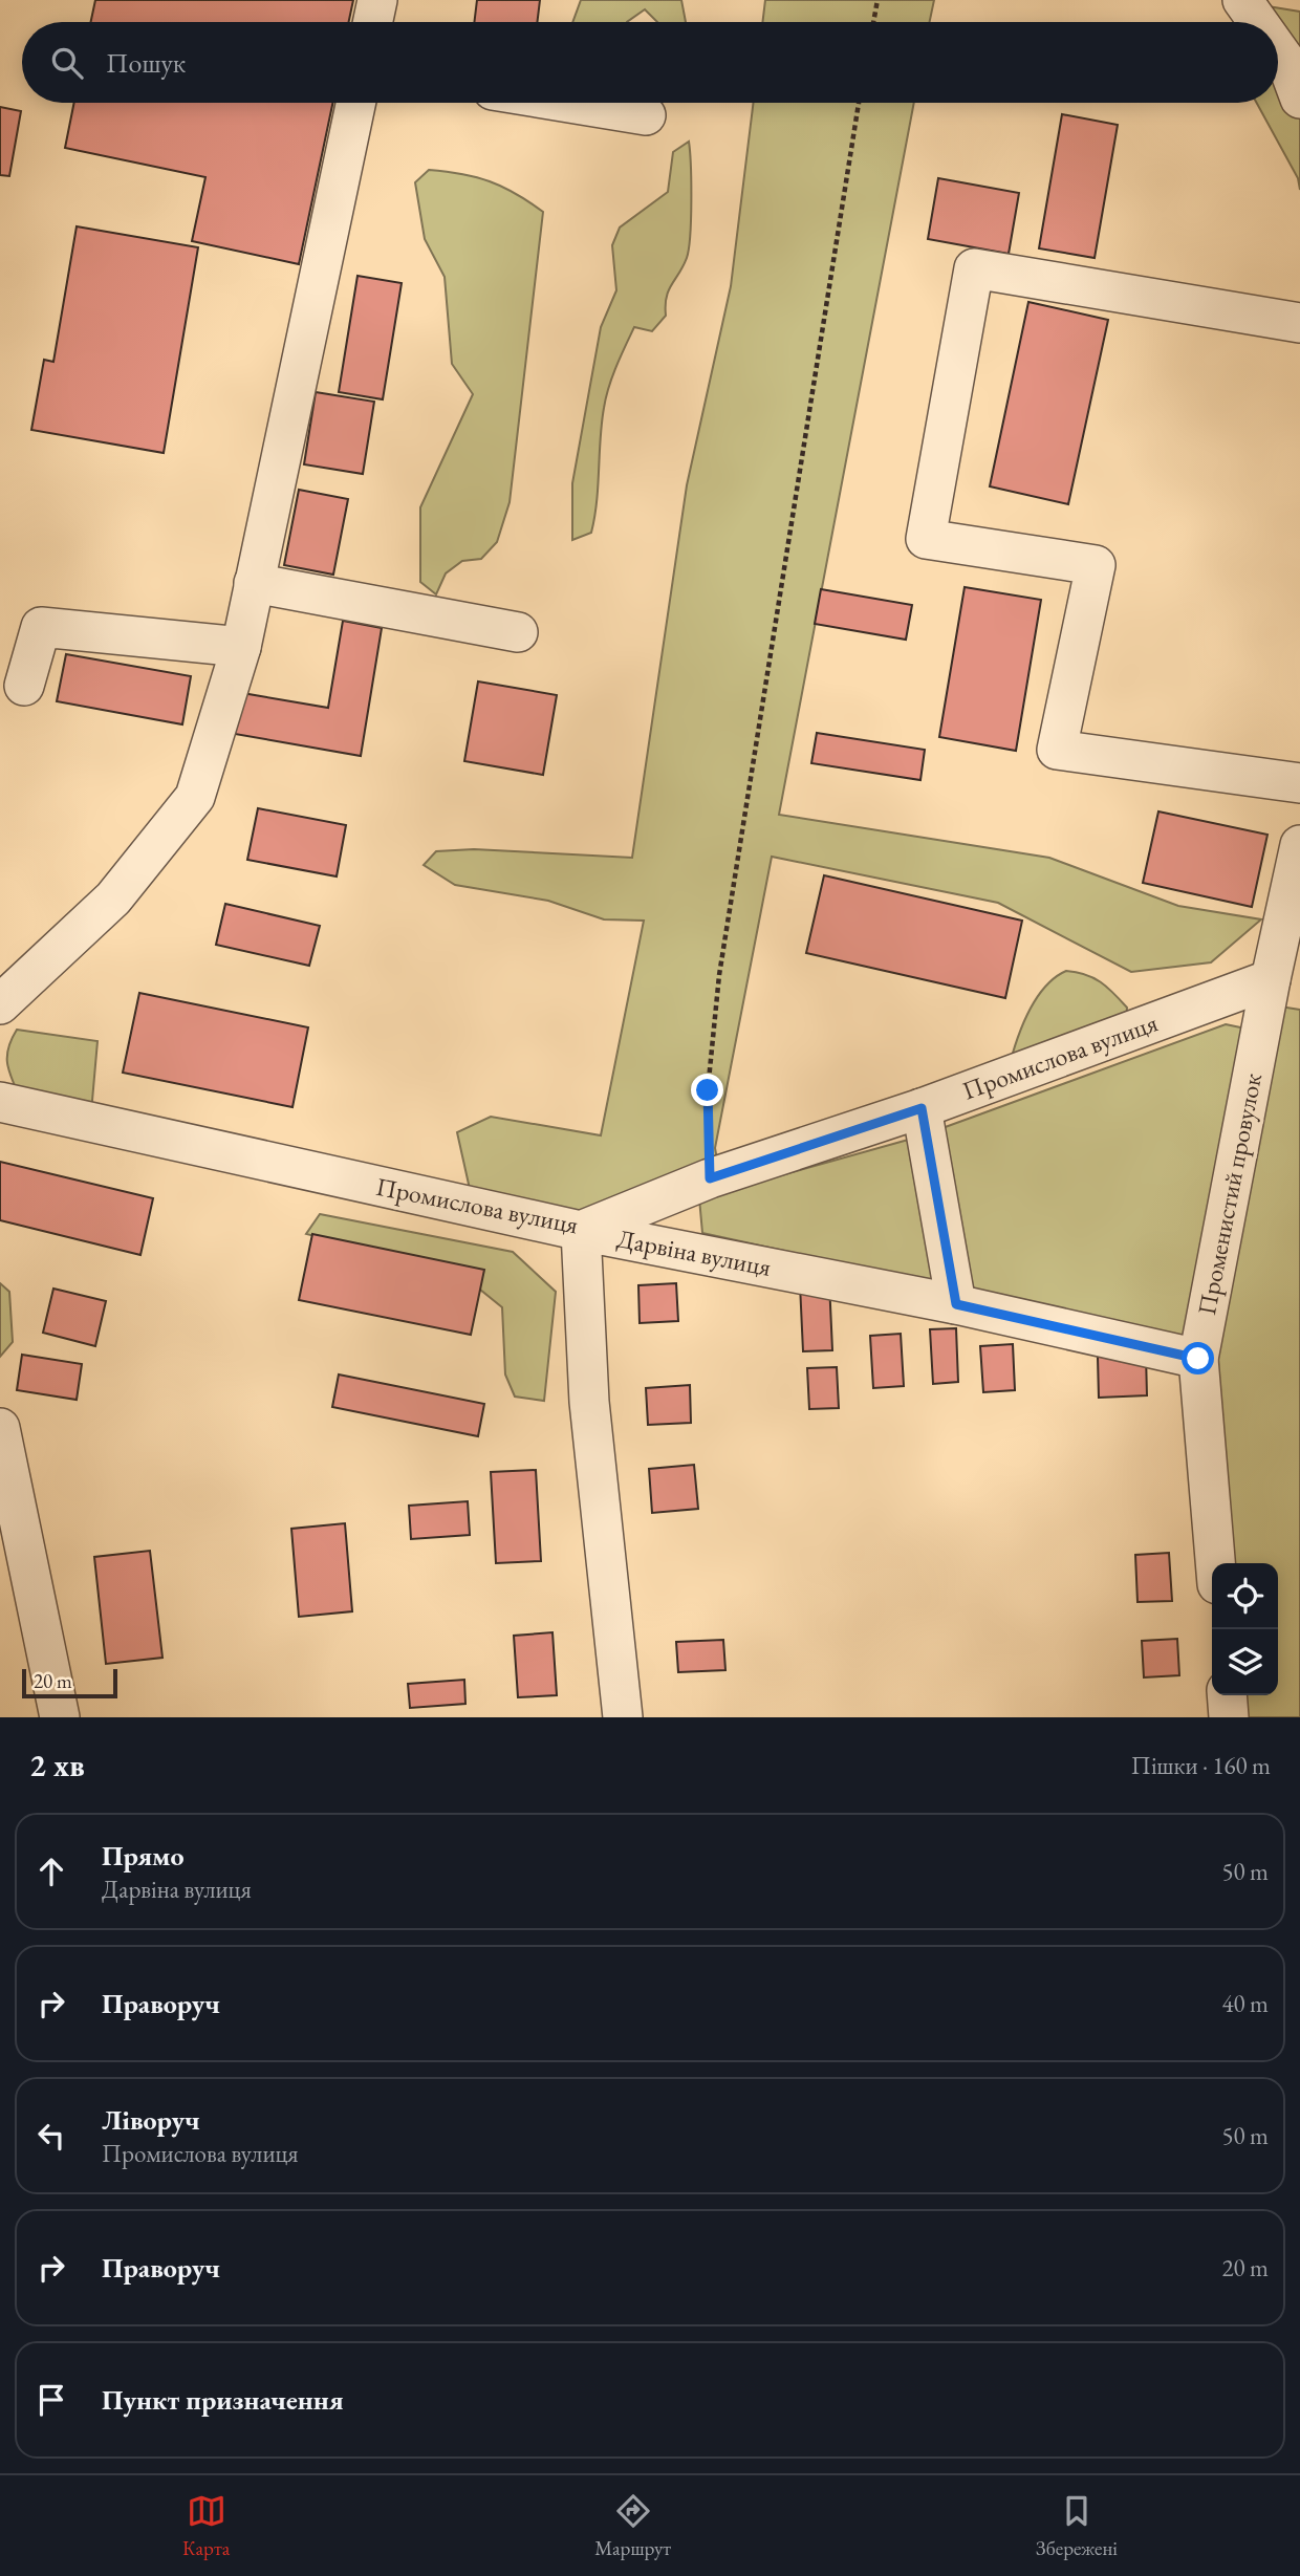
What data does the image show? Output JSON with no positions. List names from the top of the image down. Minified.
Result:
{"streets":{"street":["Промислова вулиця","Променистий провулок","Дарвіна вулиця"]},"crossings":[["Промислова вулиця","Променистий провулок"],["Промислова вулиця","Дарвіна вулиця"],["Променистий провулок","Дарвіна вулиця"]],"scale_bar":"20 m","page":{"search":"Пошук","scale":"20 m","heading":["2 хв","Пішки · 160 m"],"list":[["Прямо","Дарвіна вулиця","50 m"],["Праворуч","40 m"],["Ліворуч","Промислова вулиця","50 m"],["Праворуч","20 m"],"Пункт призначення"],"nav":["Карта","Маршрут","Збережені"]}}
